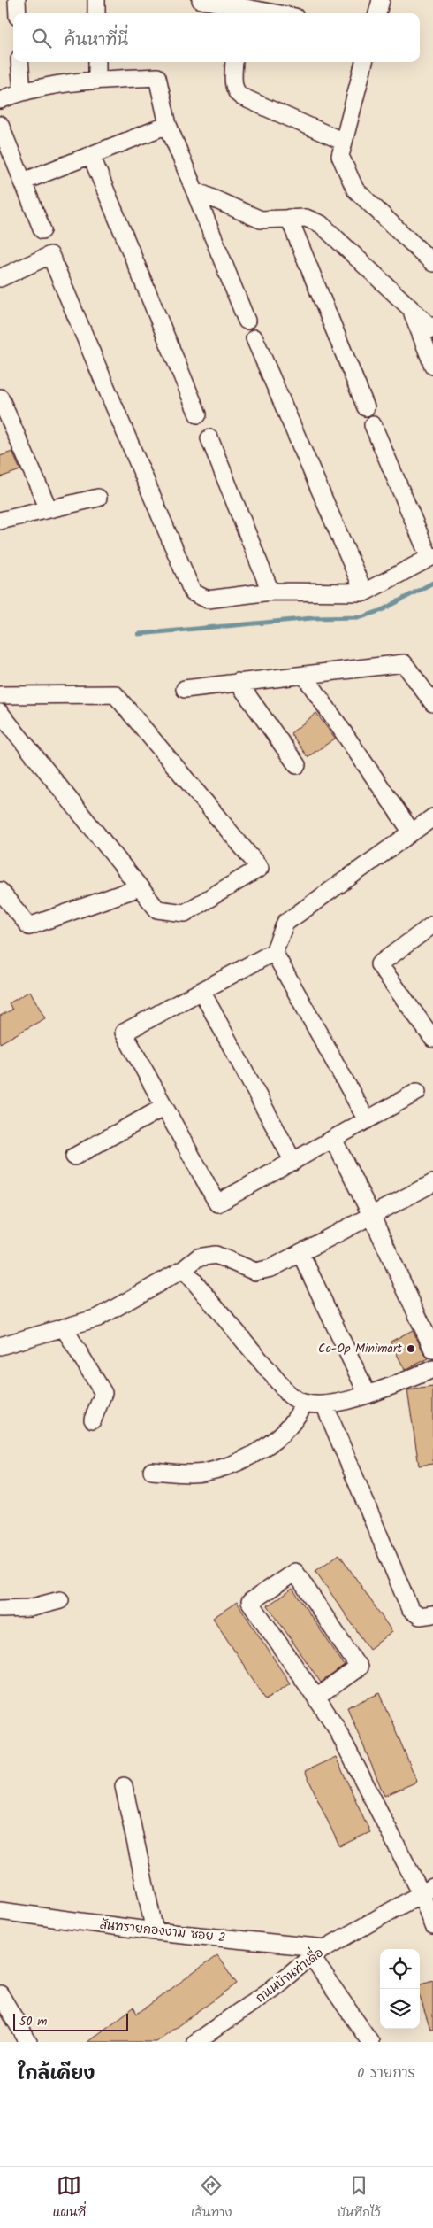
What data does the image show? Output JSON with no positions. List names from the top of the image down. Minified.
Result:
{"streets":{"street":["สันทรายกองงาม ซอย 2","ถนนบ้านท่าเดื่อ"]},"crossings":[["สันทรายกองงาม ซอย 2","ถนนบ้านท่าเดื่อ"]],"places":["Co-Op Minimart"],"scale_bar":"50 m","page":{"search":"ค้นหาที่นี่","scale":"50 m","heading":["ใกล้เคียง","0 รายการ"],"nav":["แผนที่","เส้นทาง","บันทึกไว้"]}}
